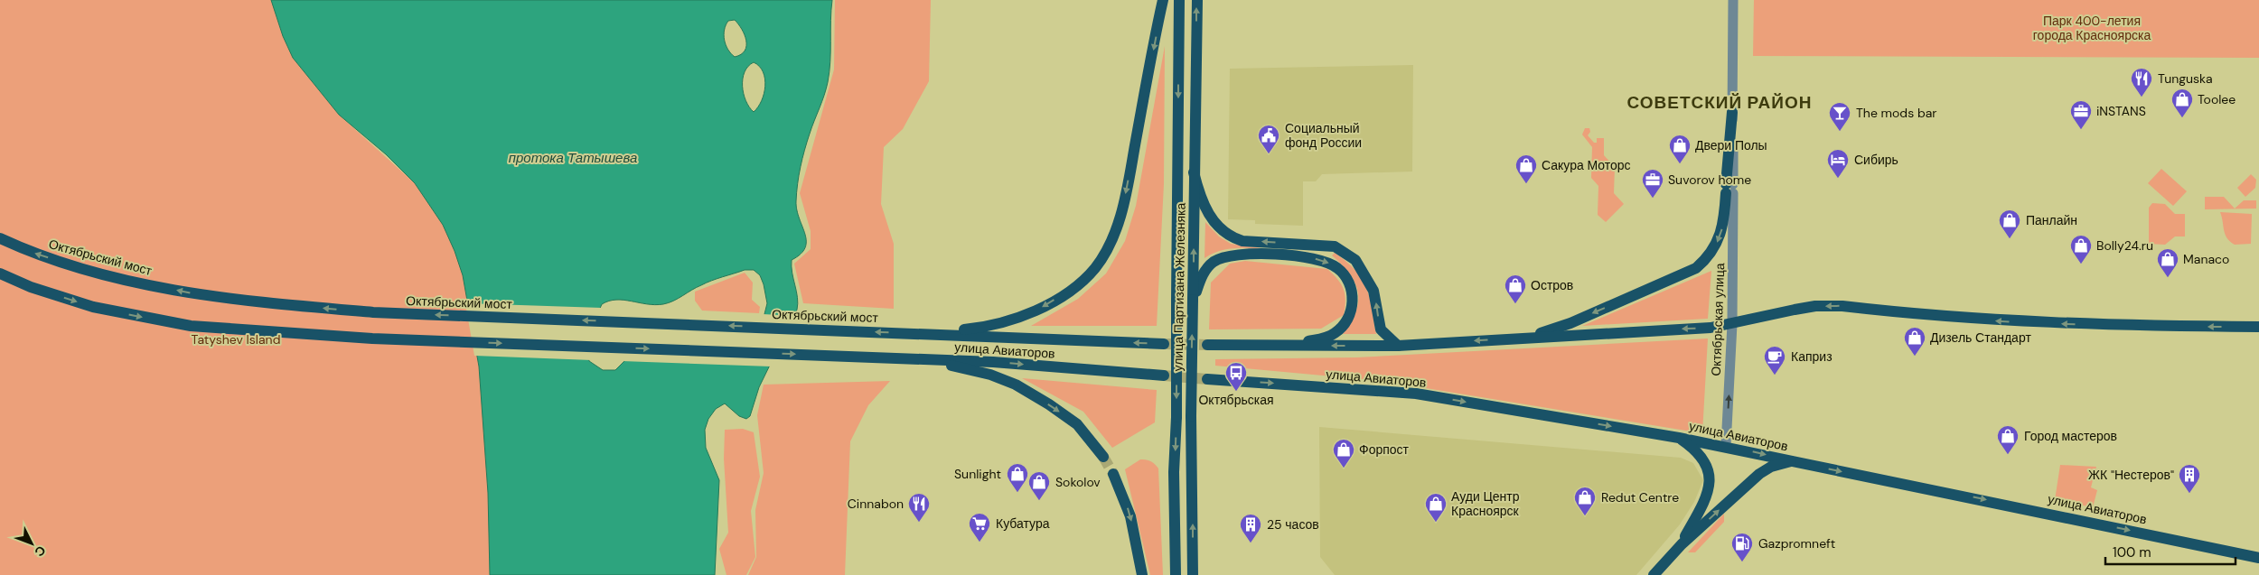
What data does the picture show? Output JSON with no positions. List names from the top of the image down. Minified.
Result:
{"streets":{"main road":["Октябрьский мост","улица Партизана Железняка","улица Авиаторов"],"street":["Октябрьская улица"]},"crossings":[["Октябрьский мост","улица Авиаторов"],["Октябрьская улица","улица Авиаторов"]],"one_way":["Октябрьская улица"],"districts":["СОВЕТСКИЙ РАЙОН"],"water":["протока Татышева"],"parks":["Парк 400-летия города Красноярска","Tatyshev Island"],"places":{"restaurant":["Tunguska","Cinnabon"],"shop":["Toolee","Двери Полы","Сакура Моторс","Панлайн","Bolly24.ru","Manaco","Остров","Дизель Стандарт","Город мастеров","Форпост","Sunlight","Sokolov","Redut Centre","Ауди Центр Красноярск"],"office":["iNSTANS","Suvorov home"],"bar":["The mods bar"],"public building":["Социальный фонд России"],"hotel":["Сибирь"],"cafe":["Каприз"],"bus stop":["Октябрьская"],"building":["ЖК \"Нестеров\"","25 часов"],"supermarket":["Кубатура"],"fuel station":["Gazpromneft"]},"scale_bar":"100 m","north":"bottom right"}
